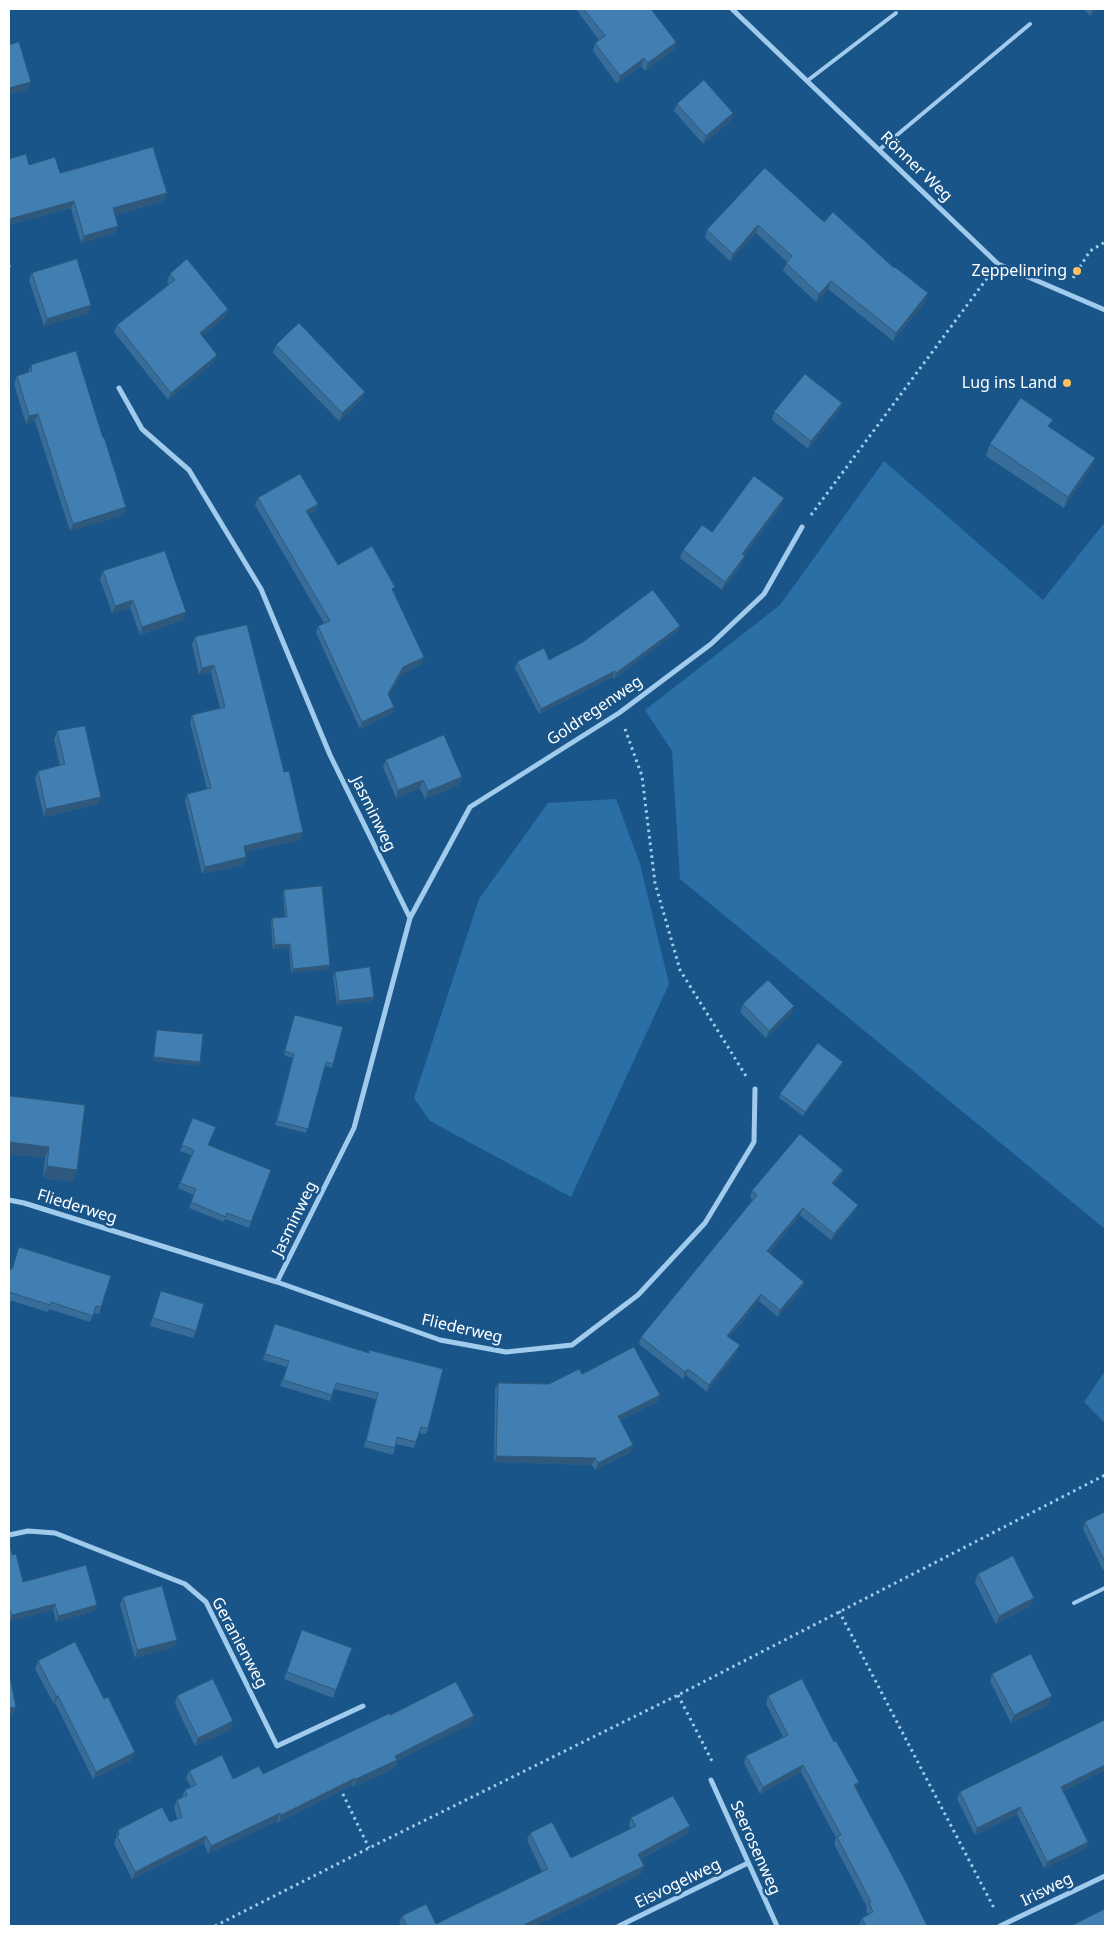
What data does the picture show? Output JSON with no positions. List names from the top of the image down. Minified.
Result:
{"streets":{"street":["Rönner Weg","Goldregenweg","Jasminweg","Fliederweg","Geranienweg","Seerosenweg","Eisvogelweg","Irisweg"]},"crossings":[["Goldregenweg","Jasminweg"],["Jasminweg","Fliederweg"],["Seerosenweg","Eisvogelweg"]],"places":["Zeppelinring","Lug ins Land"]}
